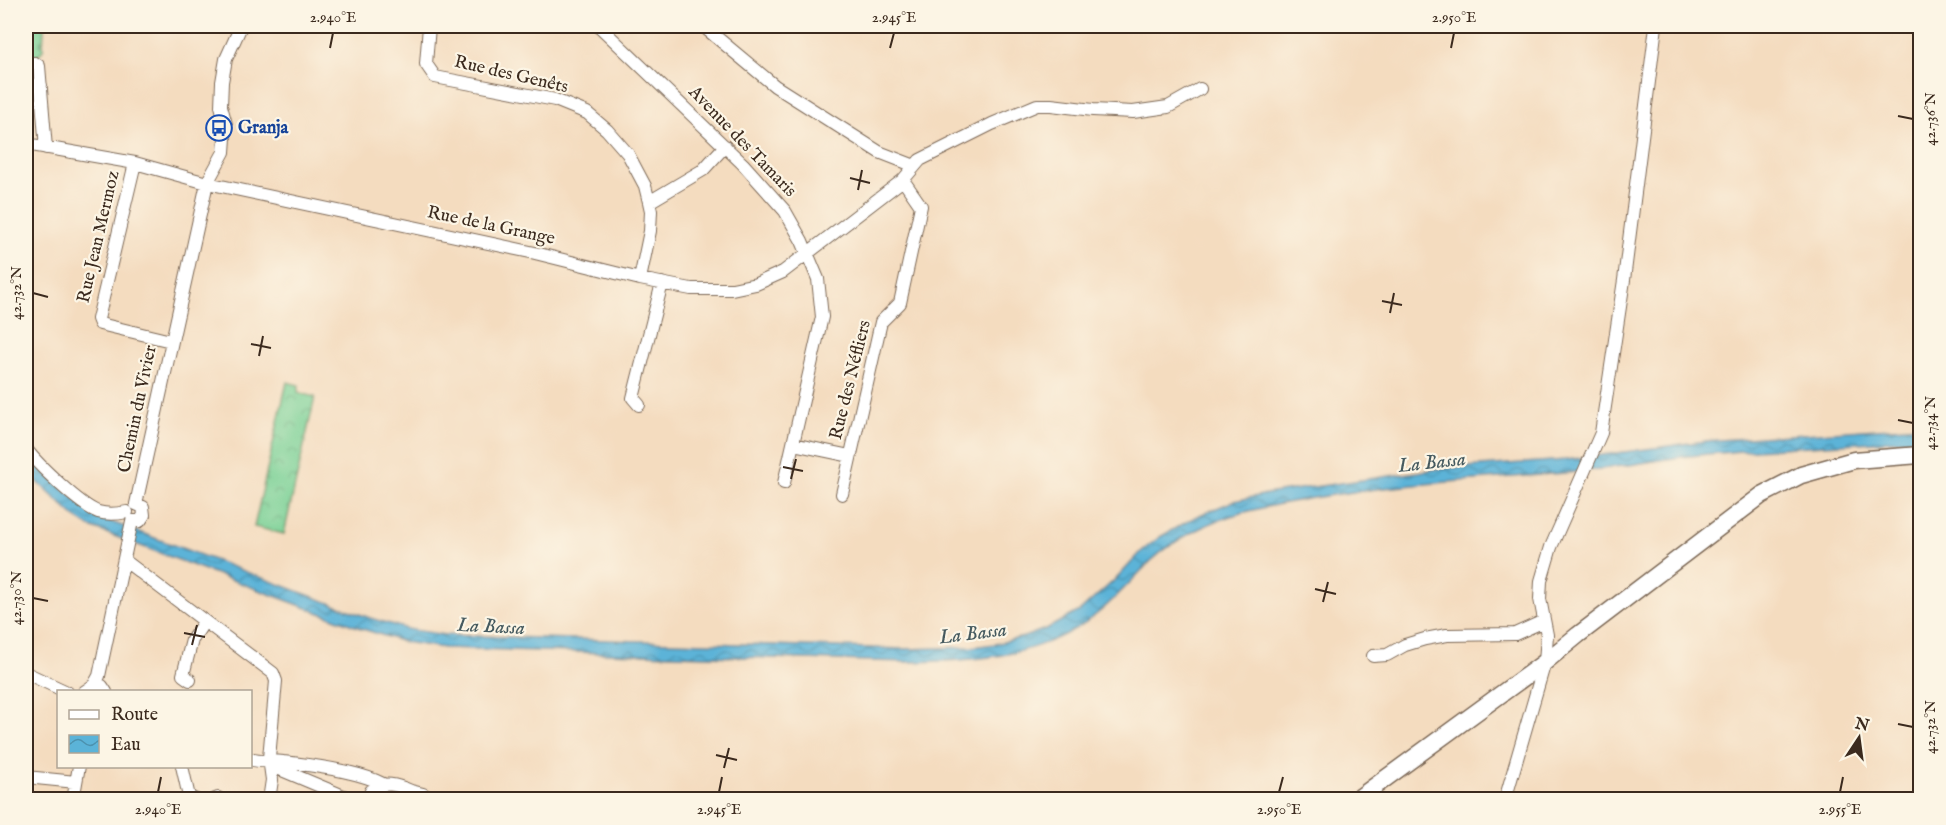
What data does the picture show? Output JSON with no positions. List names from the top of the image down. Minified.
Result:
{"streets":{"street":["Rue des Genêts","Avenue des Tamaris","Rue de la Grange","Rue Jean Mermoz","Rue des Néfliers","Chemin du Vivier"]},"crossings":[["Rue des Genêts","Rue de la Grange"],["Avenue des Tamaris","Rue de la Grange"],["Rue de la Grange","Rue Jean Mermoz"],["Rue de la Grange","Rue des Néfliers"],["Rue de la Grange","Chemin du Vivier"],["Rue Jean Mermoz","Chemin du Vivier"]],"water":["La Bassa"],"places":{"bus stop":["Granja"]},"legend":["Route","Eau"],"north":"top","coordinates":["2.940°E","2.945°E","2.950°E","42.736°N","42.732°N","42.734°N","42.730°N","2.955°E"]}
